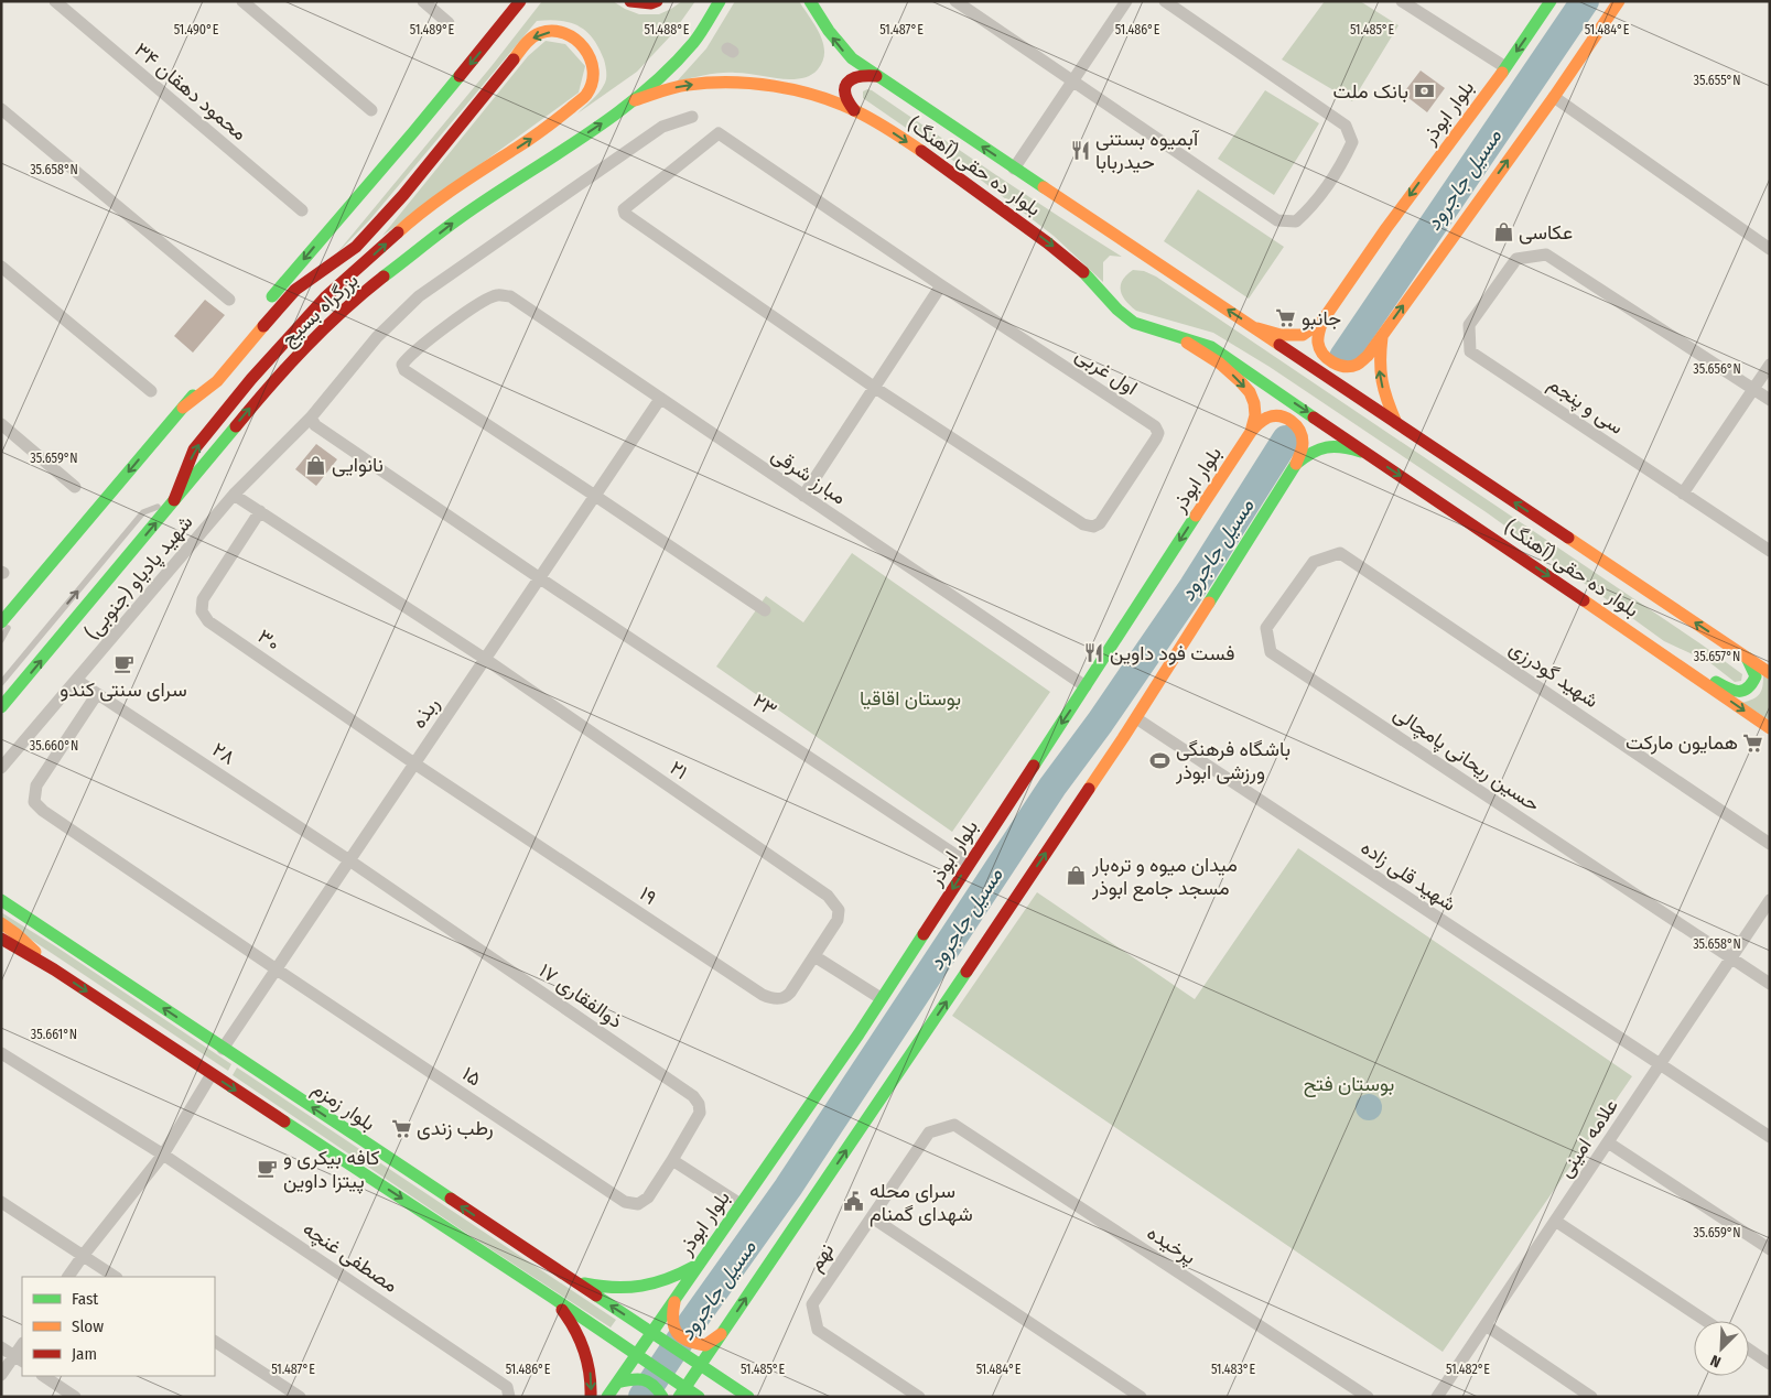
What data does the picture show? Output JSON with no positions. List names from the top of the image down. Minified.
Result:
{"streets":{"main road":["بلوار ابوذر","بلوار ده حقی (آهنگ)","بزرگراه بسیج","بلوار زمزم"],"street":["محمود دهقان ۳۴","اول غربی","سی و پنجم","مبارز شرقی","شهید پادیاو (جنوبی)","۳۰","شهید گودرزی","۲۳","ربذه","۲۸","حسین ریحانی پامچالی","۲۱","شهید قلی زاده","۱۹","ذوالفقاری ۱۷","۱۵","علامه امینی","پرخیده","مصطفی غنچه","نهم"]},"crossings":[["بلوار ابوذر","بلوار ده حقی (آهنگ)"],["بلوار ابوذر","مبارز شرقی"],["بلوار ابوذر","۲۳"],["بلوار ابوذر","بلوار زمزم"],["بلوار ده حقی (آهنگ)","بزرگراه بسیج"],["مبارز شرقی","ربذه"],["شهید پادیاو (جنوبی)","۲۳"],["شهید پادیاو (جنوبی)","۲۸"],["شهید پادیاو (جنوبی)","۲۱"],["۳۰","ربذه"],["۳۰","۲۱"],["۳۰","۱۹"],["شهید گودرزی","حسین ریحانی پامچالی"],["۲۳","ربذه"],["ربذه","۲۸"],["ربذه","۲۱"],["ربذه","۱۹"],["ربذه","ذوالفقاری ۱۷"],["ربذه","۱۵"],["ربذه","بلوار زمزم"],["۲۸","ذوالفقاری ۱۷"],["۲۸","۱۵"],["حسین ریحانی پامچالی","علامه امینی"],["۲۱","۱۹"],["شهید قلی زاده","علامه امینی"],["ذوالفقاری ۱۷","۱۵"],["پرخیده","نهم"]],"water":["مسیل جاجرود"],"parks":["بوستان اقاقیا","بوستان فتح"],"places":{"bank":["بانک ملت"],"restaurant":["آبمیوه بستنی حیدربابا","فست فود داوین"],"shop":["عکاسى","نانوایی","میدان میوه و تره‌بار مسجد جامع ابوذر"],"supermarket":["جانبو","همایون مارکت","رطب زندی"],"cafe":["سرای سنتی کندو","کافه بیکری و پیتزا داوین"],"sports":["باشگاه فرهنگی ورزشی ابوذر"],"public building":["سرای محله شهدای گمنام"]},"legend":["Fast","Slow","Jam"],"north":"bottom left","coordinates":["51.490°E","51.489°E","51.488°E","51.487°E","51.486°E","51.485°E","51.484°E","35.655°N","35.658°N","35.656°N","35.659°N","35.657°N","35.660°N","35.661°N","51.483°E","51.482°E"]}
